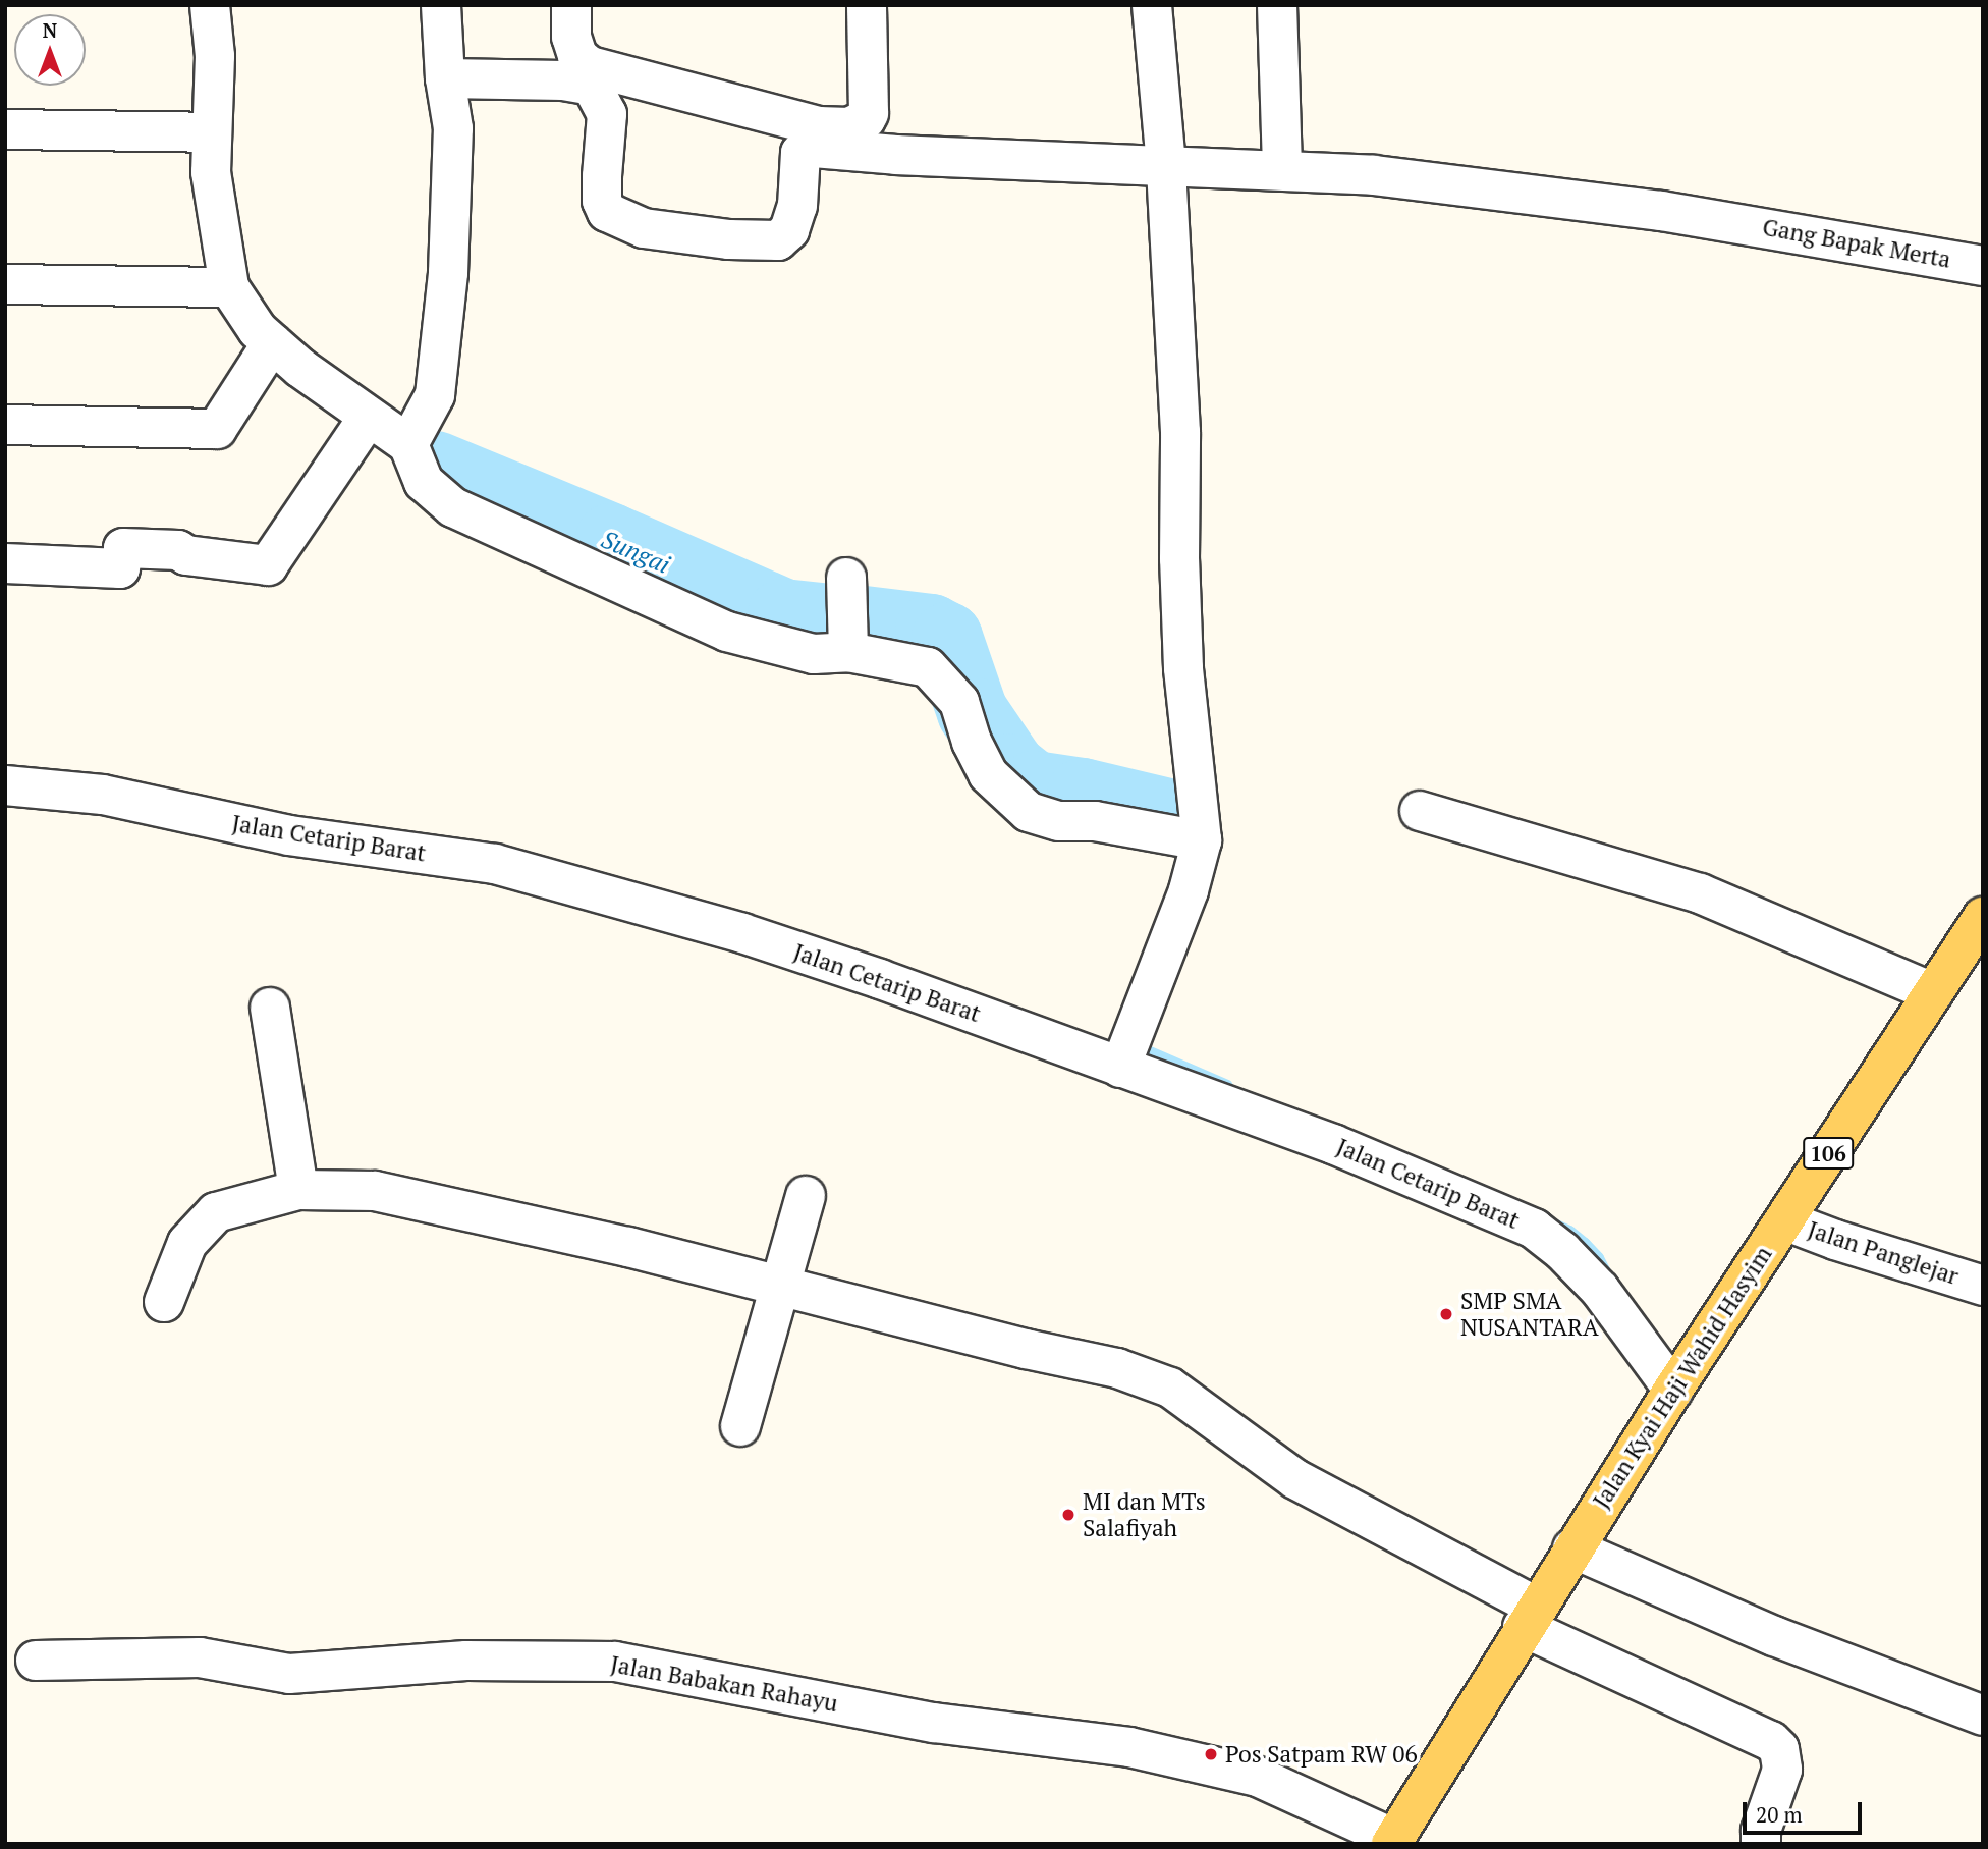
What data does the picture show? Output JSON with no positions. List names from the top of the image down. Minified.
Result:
{"streets":{"main road":["106","Jalan Kyai Haji Wahid Hasyim"],"street":["Gang Bapak Merta","Jalan Cetarip Barat","Jalan Panglejar","Jalan Babakan Rahayu"]},"crossings":[["Jalan Cetarip Barat","Jalan Kyai Haji Wahid Hasyim"],["Jalan Panglejar","Jalan Kyai Haji Wahid Hasyim"],["Jalan Kyai Haji Wahid Hasyim","Jalan Babakan Rahayu"]],"water":["Sungai"],"places":["SMP SMA NUSANTARA","MI dan MTs Salafiyah","Pos Satpam RW 06"],"scale_bar":"20 m","north":"top"}
